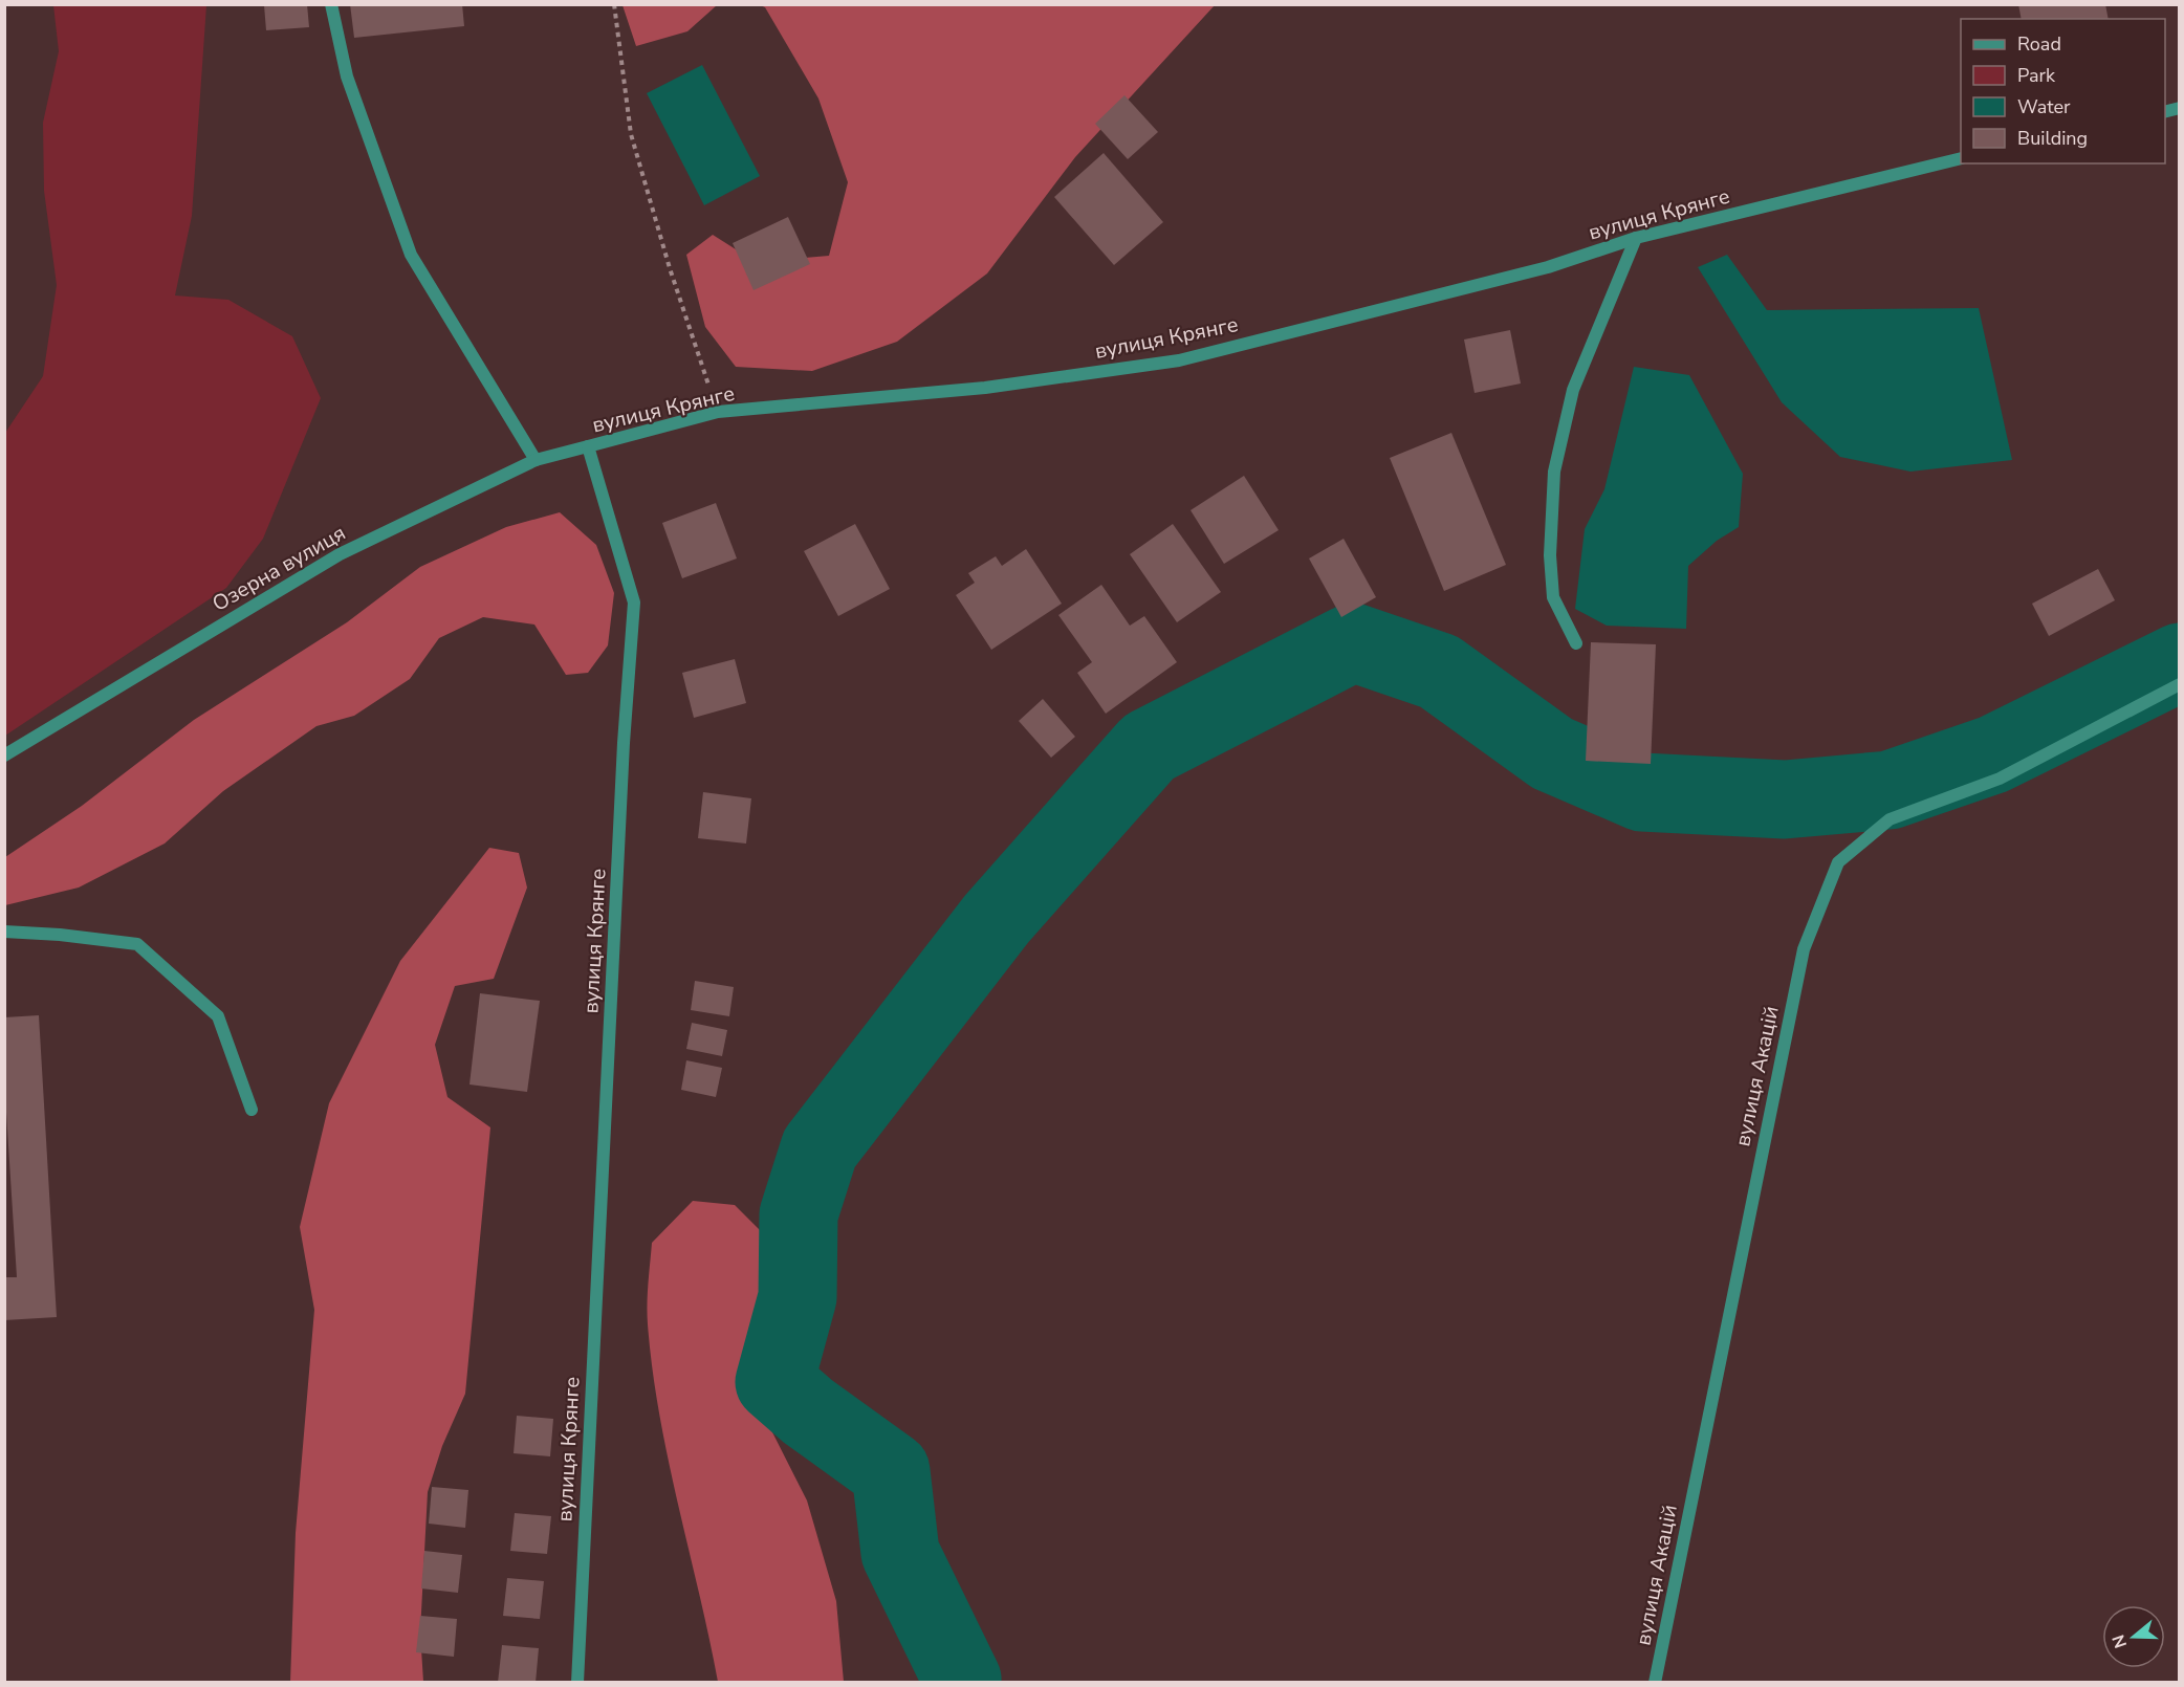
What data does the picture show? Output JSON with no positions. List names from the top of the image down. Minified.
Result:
{"streets":{"street":["вулиця Крянге","Озерна вулиця","вулиця Акацій"]},"crossings":[["вулиця Крянге","Озерна вулиця"]],"legend":["Road","Park","Water","Building"],"north":"left"}
